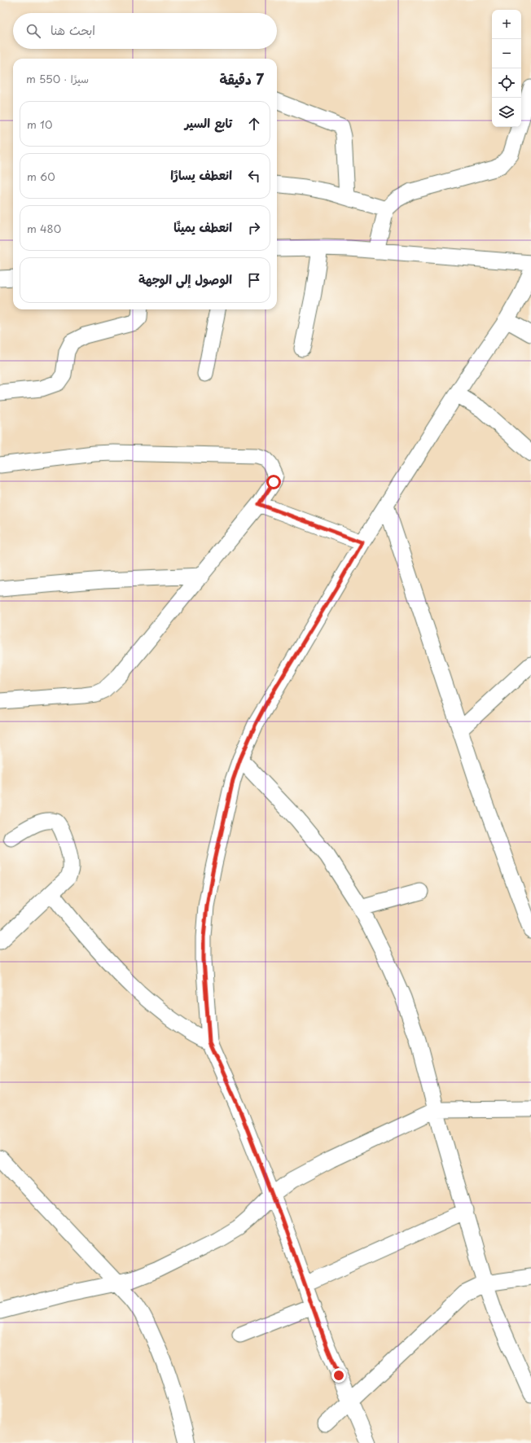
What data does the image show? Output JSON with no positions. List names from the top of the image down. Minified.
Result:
{"page":{"map_buttons":["+","−"],"search":"ابحث هنا","heading":["7 دقيقة","سيرًا · 550 m"],"list":[["تابع السير","10 m"],["انعطف يسارًا","60 m"],["انعطف يمينًا","480 m"],"الوصول إلى الوجهة"]}}
